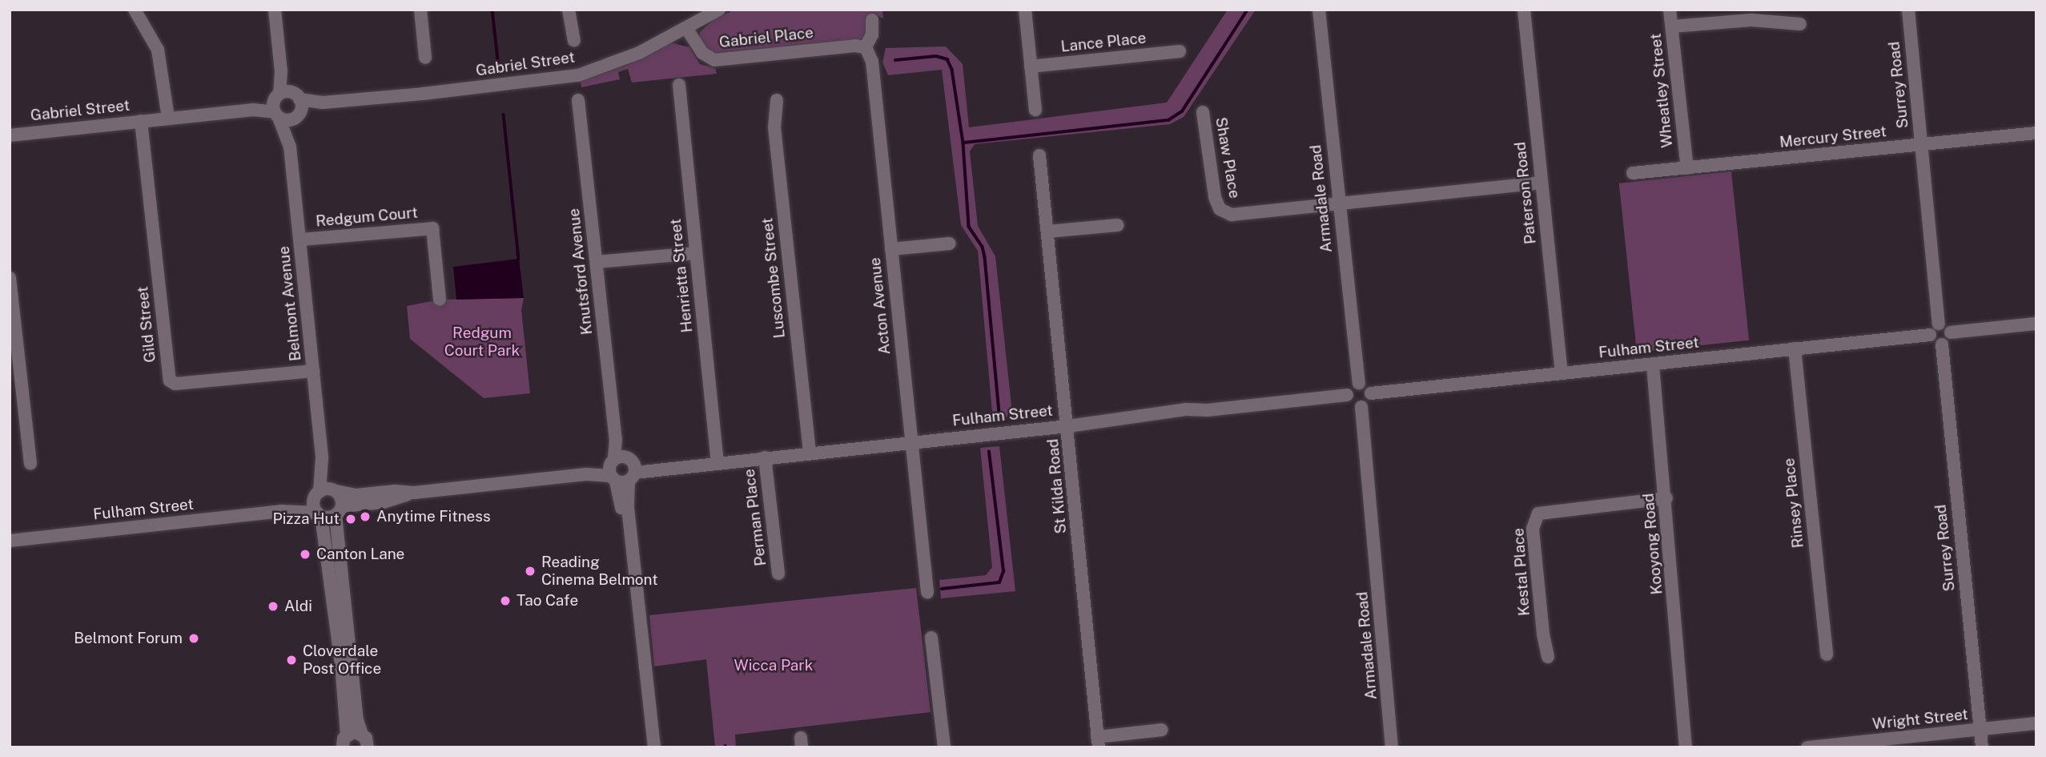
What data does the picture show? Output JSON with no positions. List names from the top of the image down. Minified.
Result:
{"streets":{"street":["Gabriel Place","Lance Place","Gabriel Street","Surrey Road","Wheatley Street","Mercury Street","Shaw Place","Paterson Road","Armadale Road","Redgum Court","Knutsford Avenue","Henrietta Street","Luscombe Street","Belmont Avenue","Acton Avenue","Gild Street","Fulham Street","St Kilda Road","Rinsey Place","Perman Place","Kooyong Road","Kestal Place","Wright Street"]},"crossings":[["Gabriel Place","Gabriel Street"],["Gabriel Place","Acton Avenue"],["Gabriel Street","Belmont Avenue"],["Gabriel Street","Gild Street"],["Surrey Road","Mercury Street"],["Surrey Road","Fulham Street"],["Surrey Road","Wright Street"],["Wheatley Street","Mercury Street"],["Shaw Place","Armadale Road"],["Paterson Road","Fulham Street"],["Armadale Road","Fulham Street"],["Redgum Court","Belmont Avenue"],["Knutsford Avenue","Fulham Street"],["Henrietta Street","Fulham Street"],["Luscombe Street","Fulham Street"],["Belmont Avenue","Gild Street"],["Belmont Avenue","Fulham Street"],["Acton Avenue","Fulham Street"],["Fulham Street","St Kilda Road"],["Fulham Street","Rinsey Place"],["Fulham Street","Perman Place"],["Fulham Street","Kooyong Road"],["Kooyong Road","Kestal Place"]],"parks":["Redgum Court Park","Wicca Park"],"places":["Anytime Fitness","Pizza Hut","Canton Lane","Reading Cinema Belmont","Tao Cafe","Aldi","Belmont Forum","Cloverdale Post Office"]}
